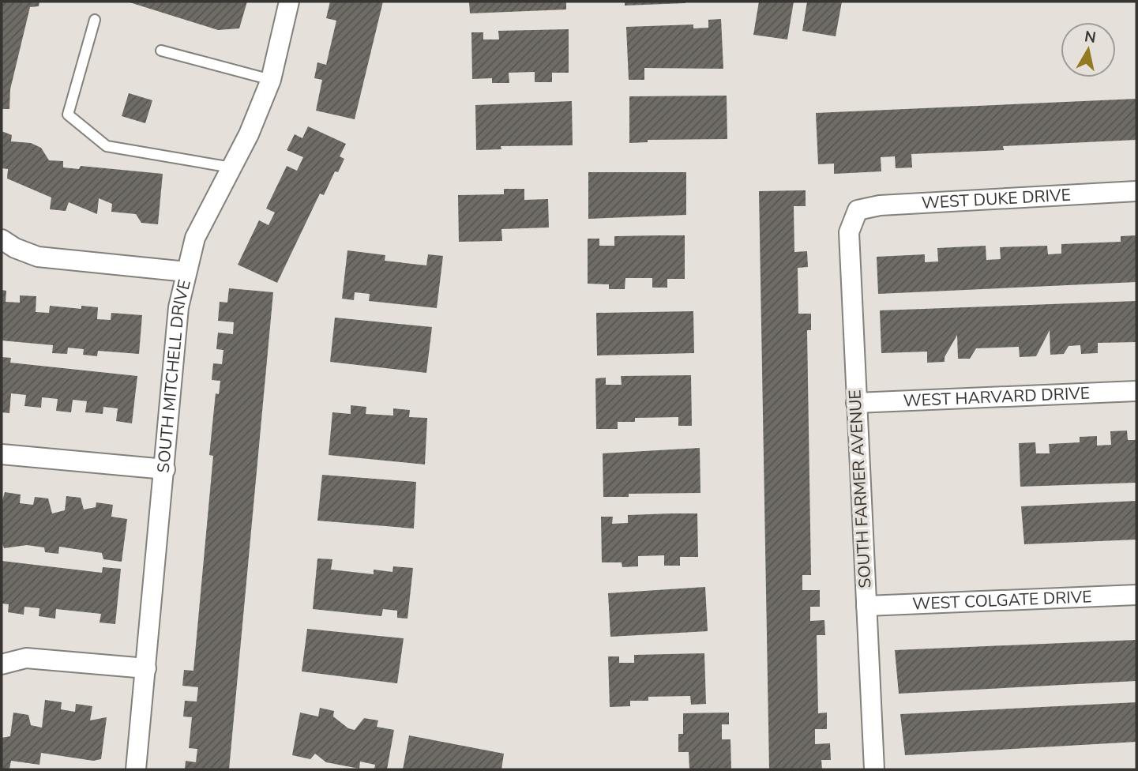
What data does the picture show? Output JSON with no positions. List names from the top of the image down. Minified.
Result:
{"streets":{"street":["WEST DUKE DRIVE","SOUTH MITCHELL DRIVE","WEST HARVARD DRIVE","SOUTH FARMER AVENUE","WEST COLGATE DRIVE"]},"crossings":[["WEST DUKE DRIVE","SOUTH FARMER AVENUE"],["WEST HARVARD DRIVE","SOUTH FARMER AVENUE"],["SOUTH FARMER AVENUE","WEST COLGATE DRIVE"]],"north":"top"}
